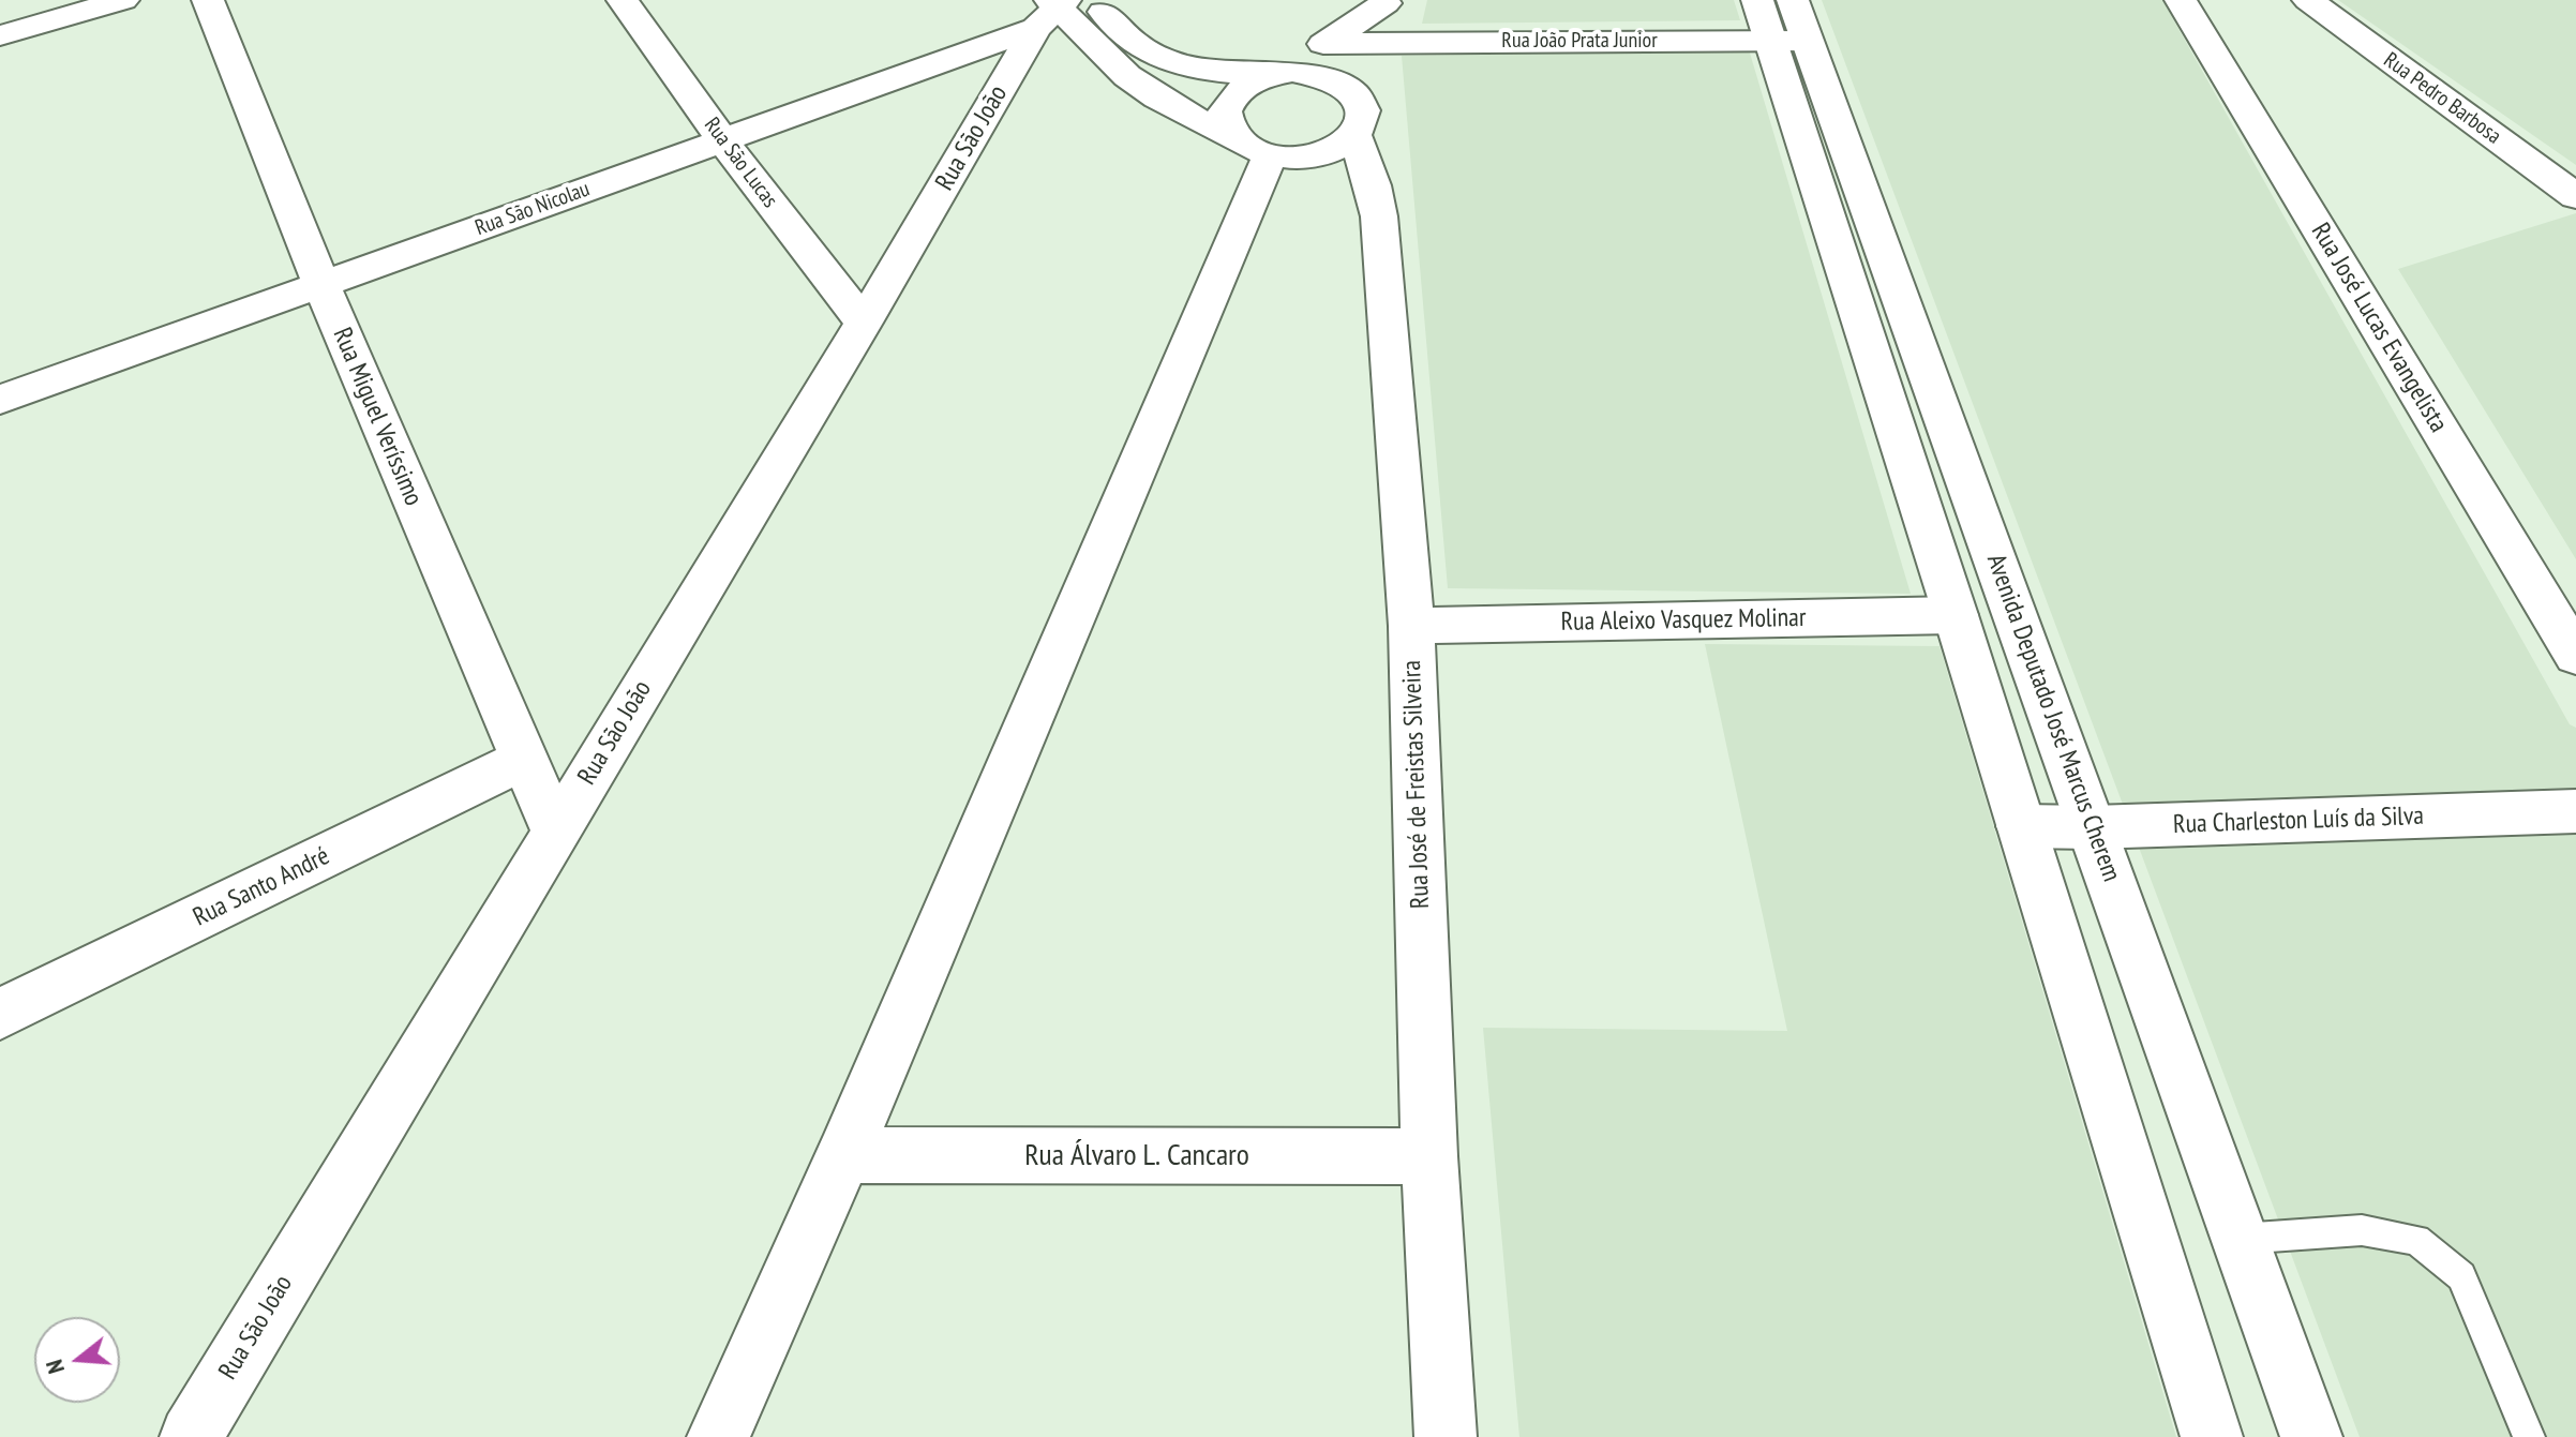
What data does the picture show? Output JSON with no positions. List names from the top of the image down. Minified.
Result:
{"streets":{"street":["Rua João Prata Junior","Rua Pedro Barbosa","Rua São João","Rua São Lucas","Rua São Nicolau","Rua José Lucas Evangelista","Rua Miguel Veríssimo","Rua Aleixo Vasquez Molinar","Avenida Deputado José Marcus Cherem","Rua José de Freistas Silveira","Rua Charleston Luís da Silva","Rua Santo André","Rua Álvaro L. Cancaro"]},"crossings":[["Rua João Prata Junior","Avenida Deputado José Marcus Cherem"],["Rua São João","Rua São Lucas"],["Rua São João","Rua São Nicolau"],["Rua São João","Rua Miguel Veríssimo"],["Rua São Lucas","Rua São Nicolau"],["Rua São Nicolau","Rua Miguel Veríssimo"],["Rua Miguel Veríssimo","Rua Santo André"],["Rua Aleixo Vasquez Molinar","Rua José de Freistas Silveira"],["Avenida Deputado José Marcus Cherem","Rua Charleston Luís da Silva"],["Rua José de Freistas Silveira","Rua Álvaro L. Cancaro"]],"north":"left"}
